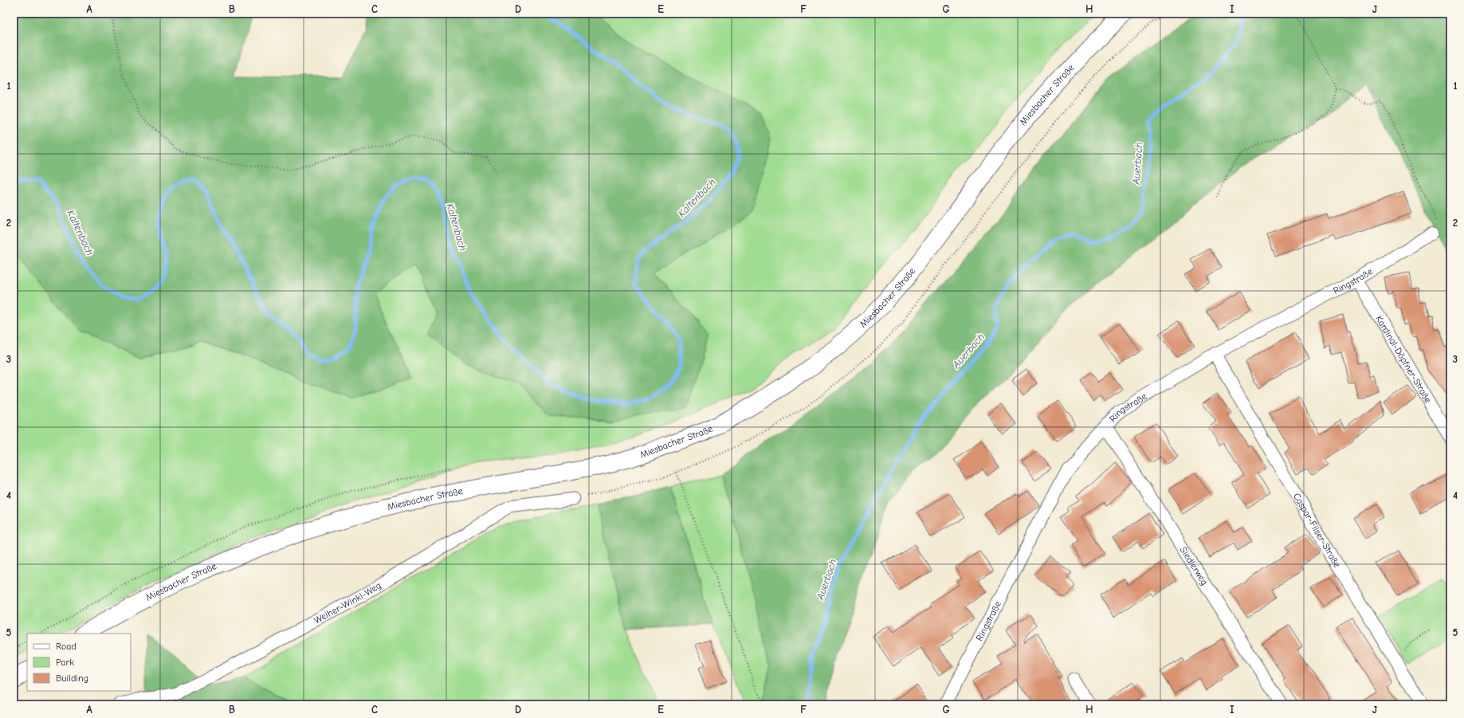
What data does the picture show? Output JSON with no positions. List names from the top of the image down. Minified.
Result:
{"streets":{"main road":["Miesbacher Straße"],"street":["Ringstraße","Kardinal-Döpfner-Straße","Caspar-Filser-Straße","Siedlerweg","Weiher-Winkl-Weg"]},"crossings":[["Ringstraße","Kardinal-Döpfner-Straße"],["Ringstraße","Caspar-Filser-Straße"],["Ringstraße","Siedlerweg"]],"water":["Auerbach","Kaltenbach"],"legend":["Road","Park","Building"],"grid":{"columns":["A","B","C","D","E","F","G","H","I","J"],"rows":["1","2","3","4","5"]}}
